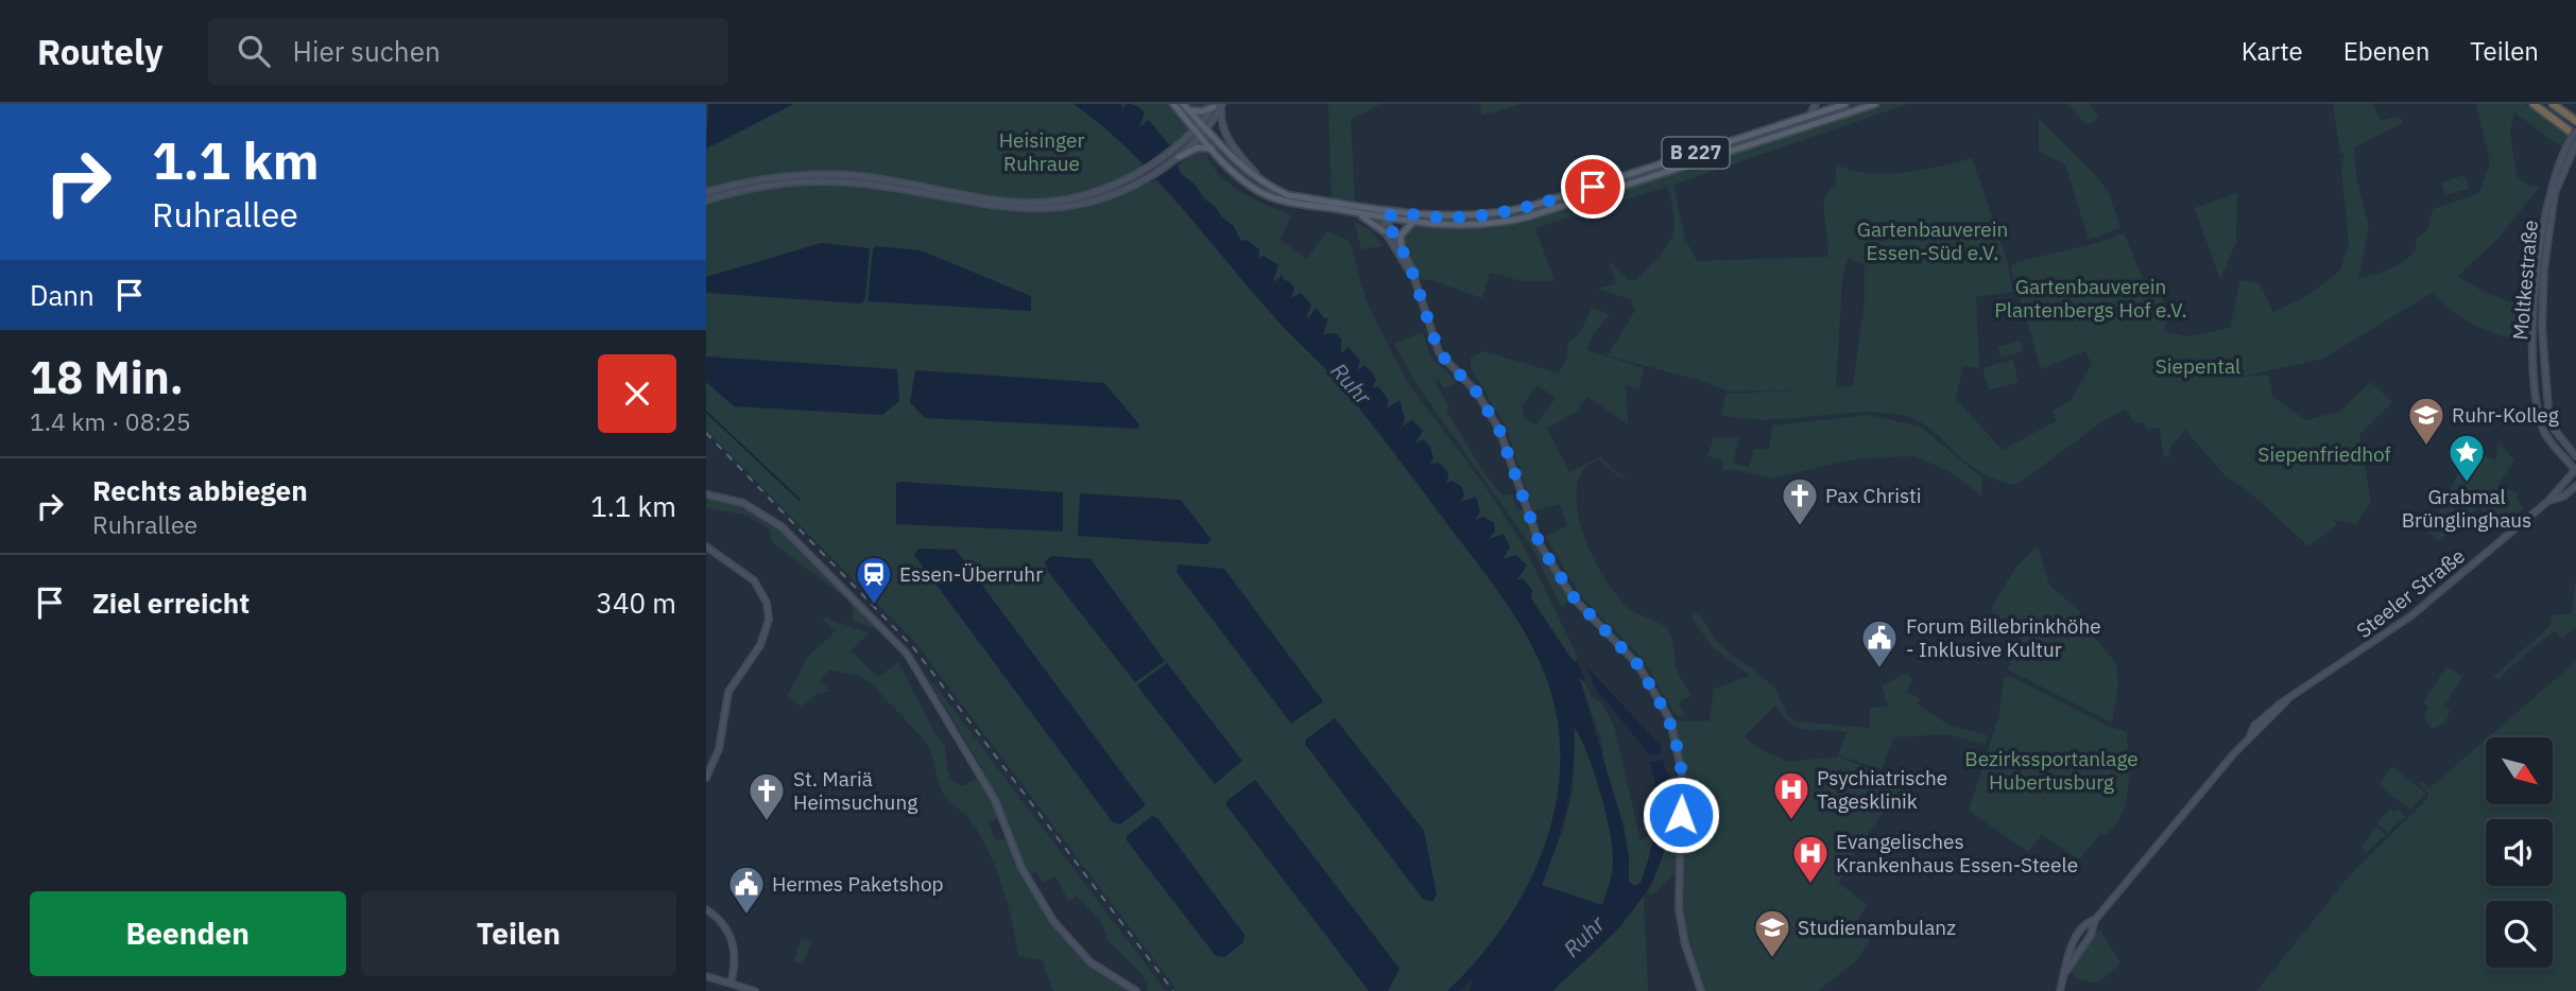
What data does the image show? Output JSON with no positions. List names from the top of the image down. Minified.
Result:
{"streets":{"main road":["B 227","Moltkestraße","Steeler Straße"]},"crossings":[["Moltkestraße","Steeler Straße"]],"water":["Ruhr"],"parks":["Heisinger Ruhraue","Gartenbauverein Essen-Süd e.V.","Gartenbauverein Plantenbergs Hof e.V.","Siepental","Siepenfriedhof","Bezirkssportanlage Hubertusburg"],"places":{"school or university":["Ruhr-Kolleg","Studienambulanz"],"place":["Grabmal Brünglinghaus"],"church":["Pax Christi","St. Mariä Heimsuchung"],"station":["Essen-Überruhr"],"public building":["Forum Billebrinkhöhe - Inklusive Kultur","Hermes Paketshop"],"hospital":["Psychiatrische Tagesklinik","Evangelisches Krankenhaus Essen-Steele"]},"north":"bottom right","page":{"header":"Routely","search":"Hier suchen","nav":["Karte","Ebenen","Teilen"],"turn":["1.1 km","Ruhrallee"],"then":"Dann","heading":["18 Min.","1.4 km · 08:25"],"list":[{"name":"Rechts abbiegen","note":"Ruhrallee","value":"1.1 km"},{"name":"Ziel erreicht","value":"340 m"}],"buttons":["Beenden","Teilen"]}}
